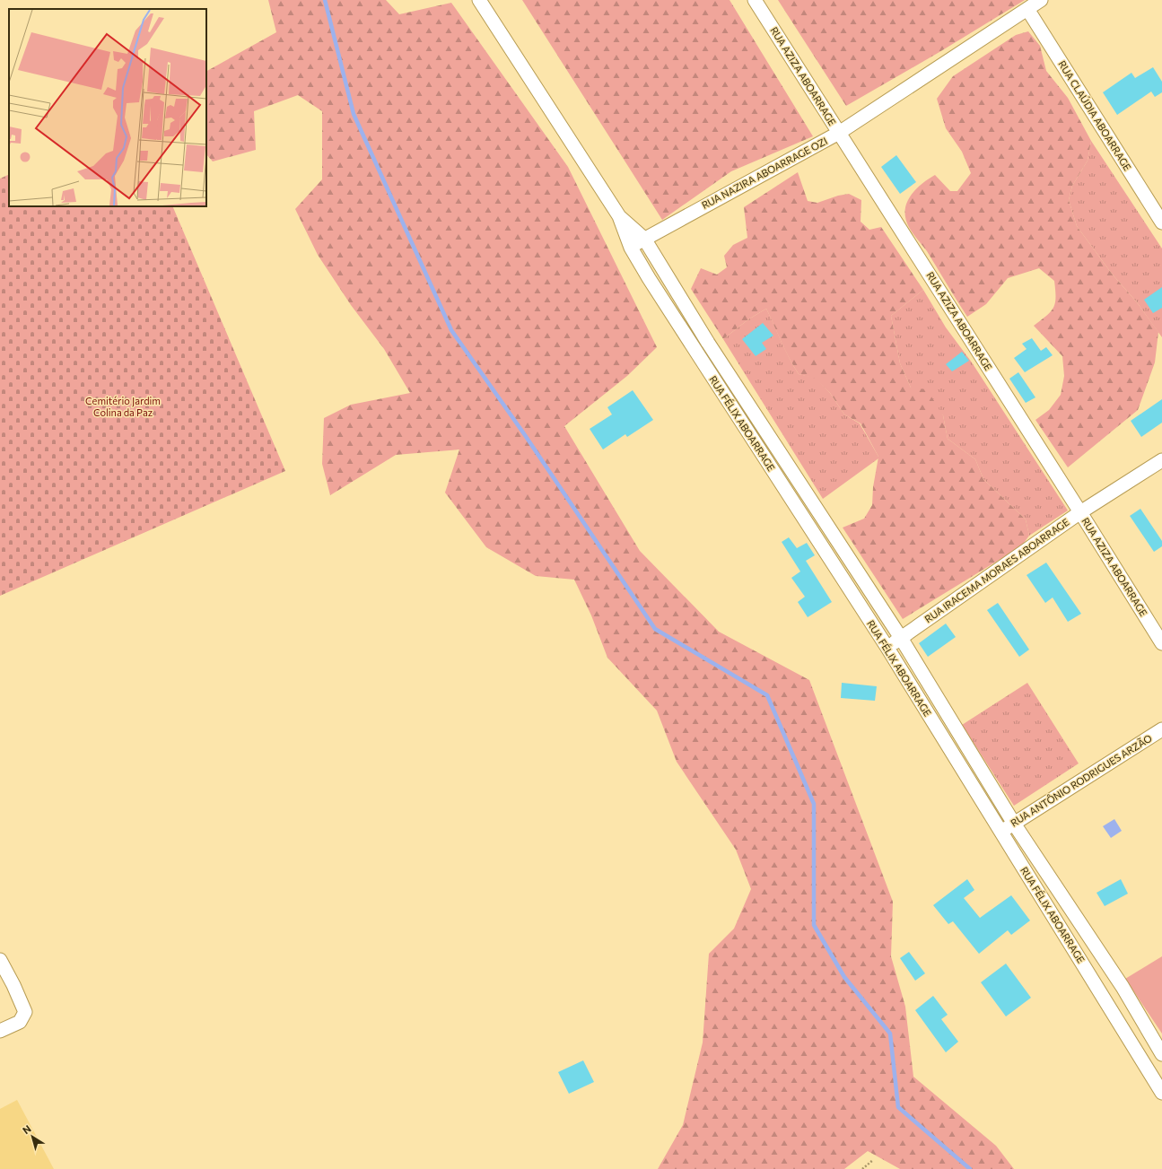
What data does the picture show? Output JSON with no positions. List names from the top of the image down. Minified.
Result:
{"streets":{"street":["RUA AZIZA ABOARRAGE","RUA CLAÚDIA ABOARRAGE","RUA NAZIRA ABOARRAGE OZI","RUA FÉLIX ABOARRAGE","RUA IRACEMA MORAES ABOARRAGE","RUA ANTÔNIO RODRIGUES ARZÃO"]},"crossings":[["RUA AZIZA ABOARRAGE","RUA NAZIRA ABOARRAGE OZI"],["RUA AZIZA ABOARRAGE","RUA IRACEMA MORAES ABOARRAGE"],["RUA CLAÚDIA ABOARRAGE","RUA NAZIRA ABOARRAGE OZI"],["RUA NAZIRA ABOARRAGE OZI","RUA FÉLIX ABOARRAGE"],["RUA FÉLIX ABOARRAGE","RUA IRACEMA MORAES ABOARRAGE"],["RUA FÉLIX ABOARRAGE","RUA ANTÔNIO RODRIGUES ARZÃO"]],"parks":["Cemitério Jardim Colina da Paz"],"north":"top left"}
